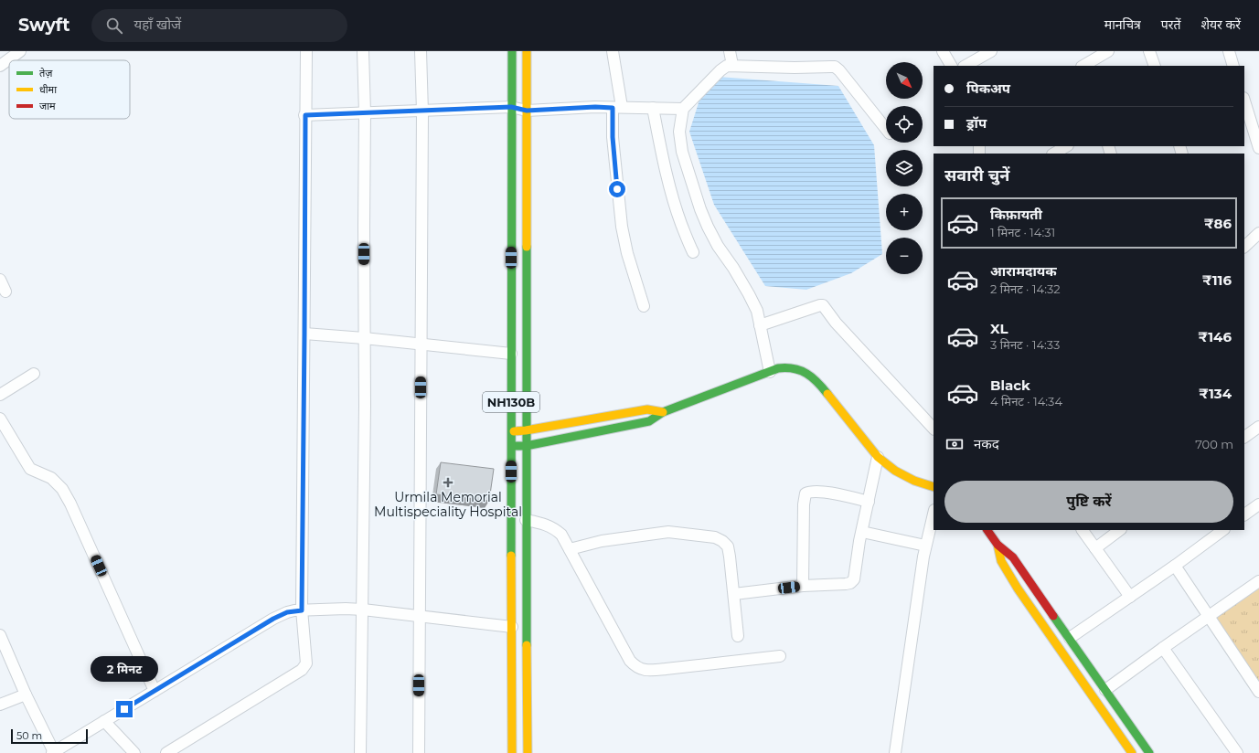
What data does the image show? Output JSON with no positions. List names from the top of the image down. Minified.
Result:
{"streets":{"main road":["NH130B"]},"places":{"health":["Urmila Memorial Multispeciality Hospital"]},"legend":["तेज़","धीमा","जाम"],"scale_bar":"50 m","north":"bottom right","page":{"header":"Swyft","search":"यहाँ खोजें","nav":["मानचित्र","परतें","शेयर करें"],"map_buttons":["+","−"],"banner":["पिकअप","ड्रॉप"],"heading":"सवारी चुनें","list":[{"name":"किफ़ायती","note":"1 मिनट · 14:31","value":"₹86"},{"name":"आरामदायक","note":"2 मिनट · 14:32","value":"₹116"},{"name":"XL","note":"3 मिनट · 14:33","value":"₹146"},{"name":"Black","note":"4 मिनट · 14:34","value":"₹134"}],"pay":["नकद","700 m"],"buttons":"पुष्टि करें","bubble":"2 मिनट","scale":"50 m"}}
